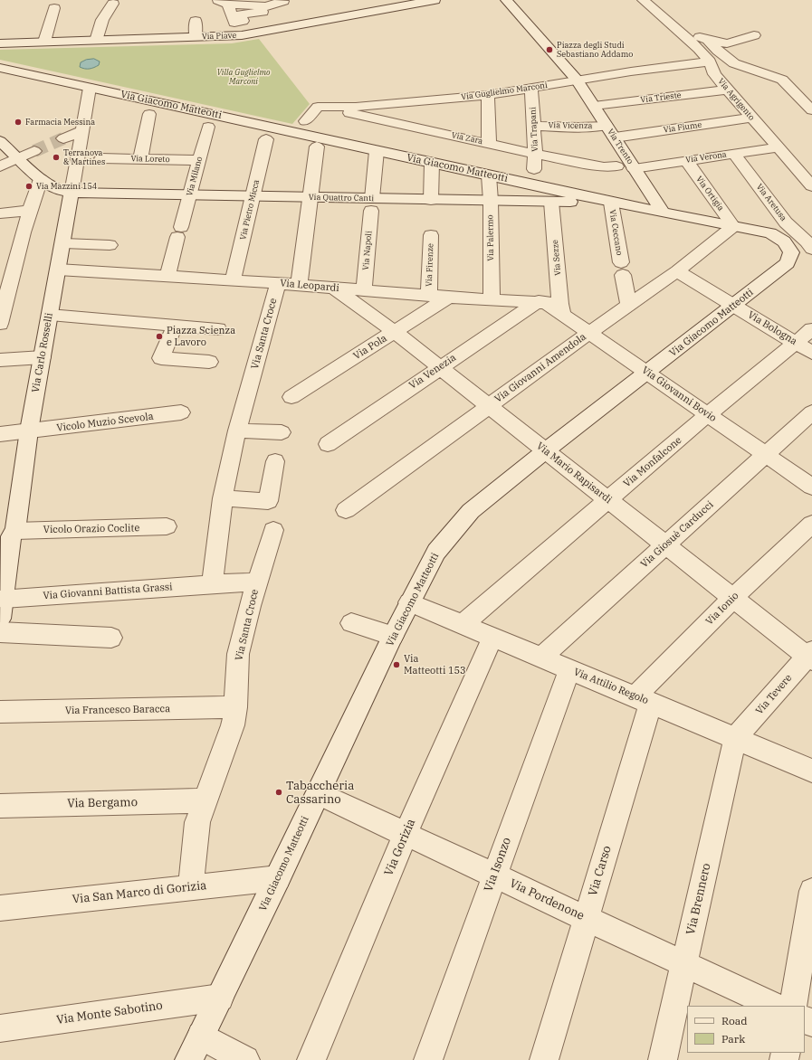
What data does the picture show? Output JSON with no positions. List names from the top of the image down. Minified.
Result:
{"streets":{"street":["Via Piave","Via Guglielmo Marconi","Via Trieste","Via Agrigento","Via Giacomo Matteotti","Via Vicenza","Via Fiume","Via Trapani","Via Zara","Via Trento","Via Verona","Via Loreto","Via Milano","Via Ortigia","Via Quattro Canti","Via Aretusa","Via Pietro Micca","Via Ceccano","Via Palermo","Via Napoli","Via Sezze","Via Firenze","Via Leopardi","Via Bologna","Via Santa Croce","Via Pola","Via Carlo Rosselli","Via Giovanni Amendola","Via Venezia","Via Giovanni Bovio","Vicolo Muzio Scevola","Via Monfalcone","Via Mario Rapisardi","Vicolo Orazio Coclite","Via Giosuè Carducci","Via Giovanni Battista Grassi","Via Ionio","Via Attilio Regolo","Via Tevere","Via Francesco Baracca","Via Bergamo","Via Gorizia","Via Isonzo","Via Carso","Via San Marco di Gorizia","Via Brennero","Via Pordenone","Via Monte Sabotino"]},"crossings":[["Via Guglielmo Marconi","Via Agrigento"],["Via Guglielmo Marconi","Via Trapani"],["Via Guglielmo Marconi","Via Zara"],["Via Guglielmo Marconi","Via Trento"],["Via Trieste","Via Agrigento"],["Via Trieste","Via Trento"],["Via Agrigento","Via Fiume"],["Via Agrigento","Via Verona"],["Via Giacomo Matteotti","Via Trento"],["Via Giacomo Matteotti","Via Ortigia"],["Via Giacomo Matteotti","Via Quattro Canti"],["Via Giacomo Matteotti","Via Ceccano"],["Via Giacomo Matteotti","Via Palermo"],["Via Giacomo Matteotti","Via Napoli"],["Via Giacomo Matteotti","Via Bologna"],["Via Giacomo Matteotti","Via Carlo Rosselli"],["Via Giacomo Matteotti","Via Giovanni Amendola"],["Via Giacomo Matteotti","Via Giovanni Bovio"],["Via Giacomo Matteotti","Via Mario Rapisardi"],["Via Giacomo Matteotti","Via Attilio Regolo"],["Via Giacomo Matteotti","Via San Marco di Gorizia"],["Via Giacomo Matteotti","Via Pordenone"],["Via Giacomo Matteotti","Via Monte Sabotino"],["Via Vicenza","Via Trapani"],["Via Vicenza","Via Trento"],["Via Fiume","Via Trento"],["Via Trapani","Via Zara"],["Via Trento","Via Verona"],["Via Verona","Via Ortigia"],["Via Verona","Via Aretusa"],["Via Loreto","Via Milano"],["Via Milano","Via Quattro Canti"],["Via Milano","Via Leopardi"],["Via Ortigia","Via Giovanni Amendola"],["Via Quattro Canti","Via Pietro Micca"],["Via Quattro Canti","Via Ceccano"],["Via Quattro Canti","Via Palermo"],["Via Quattro Canti","Via Napoli"],["Via Quattro Canti","Via Sezze"],["Via Quattro Canti","Via Carlo Rosselli"],["Via Pietro Micca","Via Leopardi"],["Via Ceccano","Via Giovanni Amendola"],["Via Palermo","Via Leopardi"],["Via Napoli","Via Leopardi"],["Via Sezze","Via Leopardi"],["Via Sezze","Via Venezia"],["Via Sezze","Via Giovanni Bovio"],["Via Firenze","Via Leopardi"],["Via Leopardi","Via Santa Croce"],["Via Leopardi","Via Pola"],["Via Leopardi","Via Carlo Rosselli"],["Via Leopardi","Via Venezia"],["Via Leopardi","Via Giovanni Bovio"],["Via Leopardi","Via Mario Rapisardi"],["Via Bologna","Via Giovanni Amendola"],["Via Bologna","Via Monfalcone"],["Via Santa Croce","Via Giovanni Battista Grassi"],["Via Santa Croce","Via Francesco Baracca"],["Via Santa Croce","Via Bergamo"],["Via Santa Croce","Via San Marco di Gorizia"],["Via Pola","Via Mario Rapisardi"],["Via Carlo Rosselli","Vicolo Muzio Scevola"],["Via Carlo Rosselli","Vicolo Orazio Coclite"],["Via Carlo Rosselli","Via Giovanni Battista Grassi"],["Via Giovanni Amendola","Via Giovanni Bovio"],["Via Giovanni Amendola","Via Mario Rapisardi"],["Via Venezia","Via Giovanni Bovio"],["Via Venezia","Via Mario Rapisardi"],["Via Giovanni Bovio","Via Monfalcone"],["Via Giovanni Bovio","Via Giosuè Carducci"],["Via Monfalcone","Via Mario Rapisardi"],["Via Monfalcone","Via Attilio Regolo"],["Via Mario Rapisardi","Via Giosuè Carducci"],["Via Mario Rapisardi","Via Ionio"],["Via Mario Rapisardi","Via Tevere"],["Via Giosuè Carducci","Via Attilio Regolo"],["Via Ionio","Via Attilio Regolo"],["Via Ionio","Via Carso"],["Via Attilio Regolo","Via Tevere"],["Via Attilio Regolo","Via Gorizia"],["Via Attilio Regolo","Via Isonzo"],["Via Attilio Regolo","Via Carso"],["Via Attilio Regolo","Via Brennero"],["Via Tevere","Via Brennero"],["Via Gorizia","Via Pordenone"],["Via Isonzo","Via Pordenone"],["Via Carso","Via Pordenone"],["Via Brennero","Via Pordenone"]],"parks":["Villa Guglielmo Marconi"],"places":["Piazza degli Studi Sebastiano Addamo","Farmacia Messina","Terranova & Martines","Via Mazzini 154","Piazza Scienza e Lavoro","Via Matteotti 153","Tabaccheria Cassarino"],"legend":["Road","Park"]}
